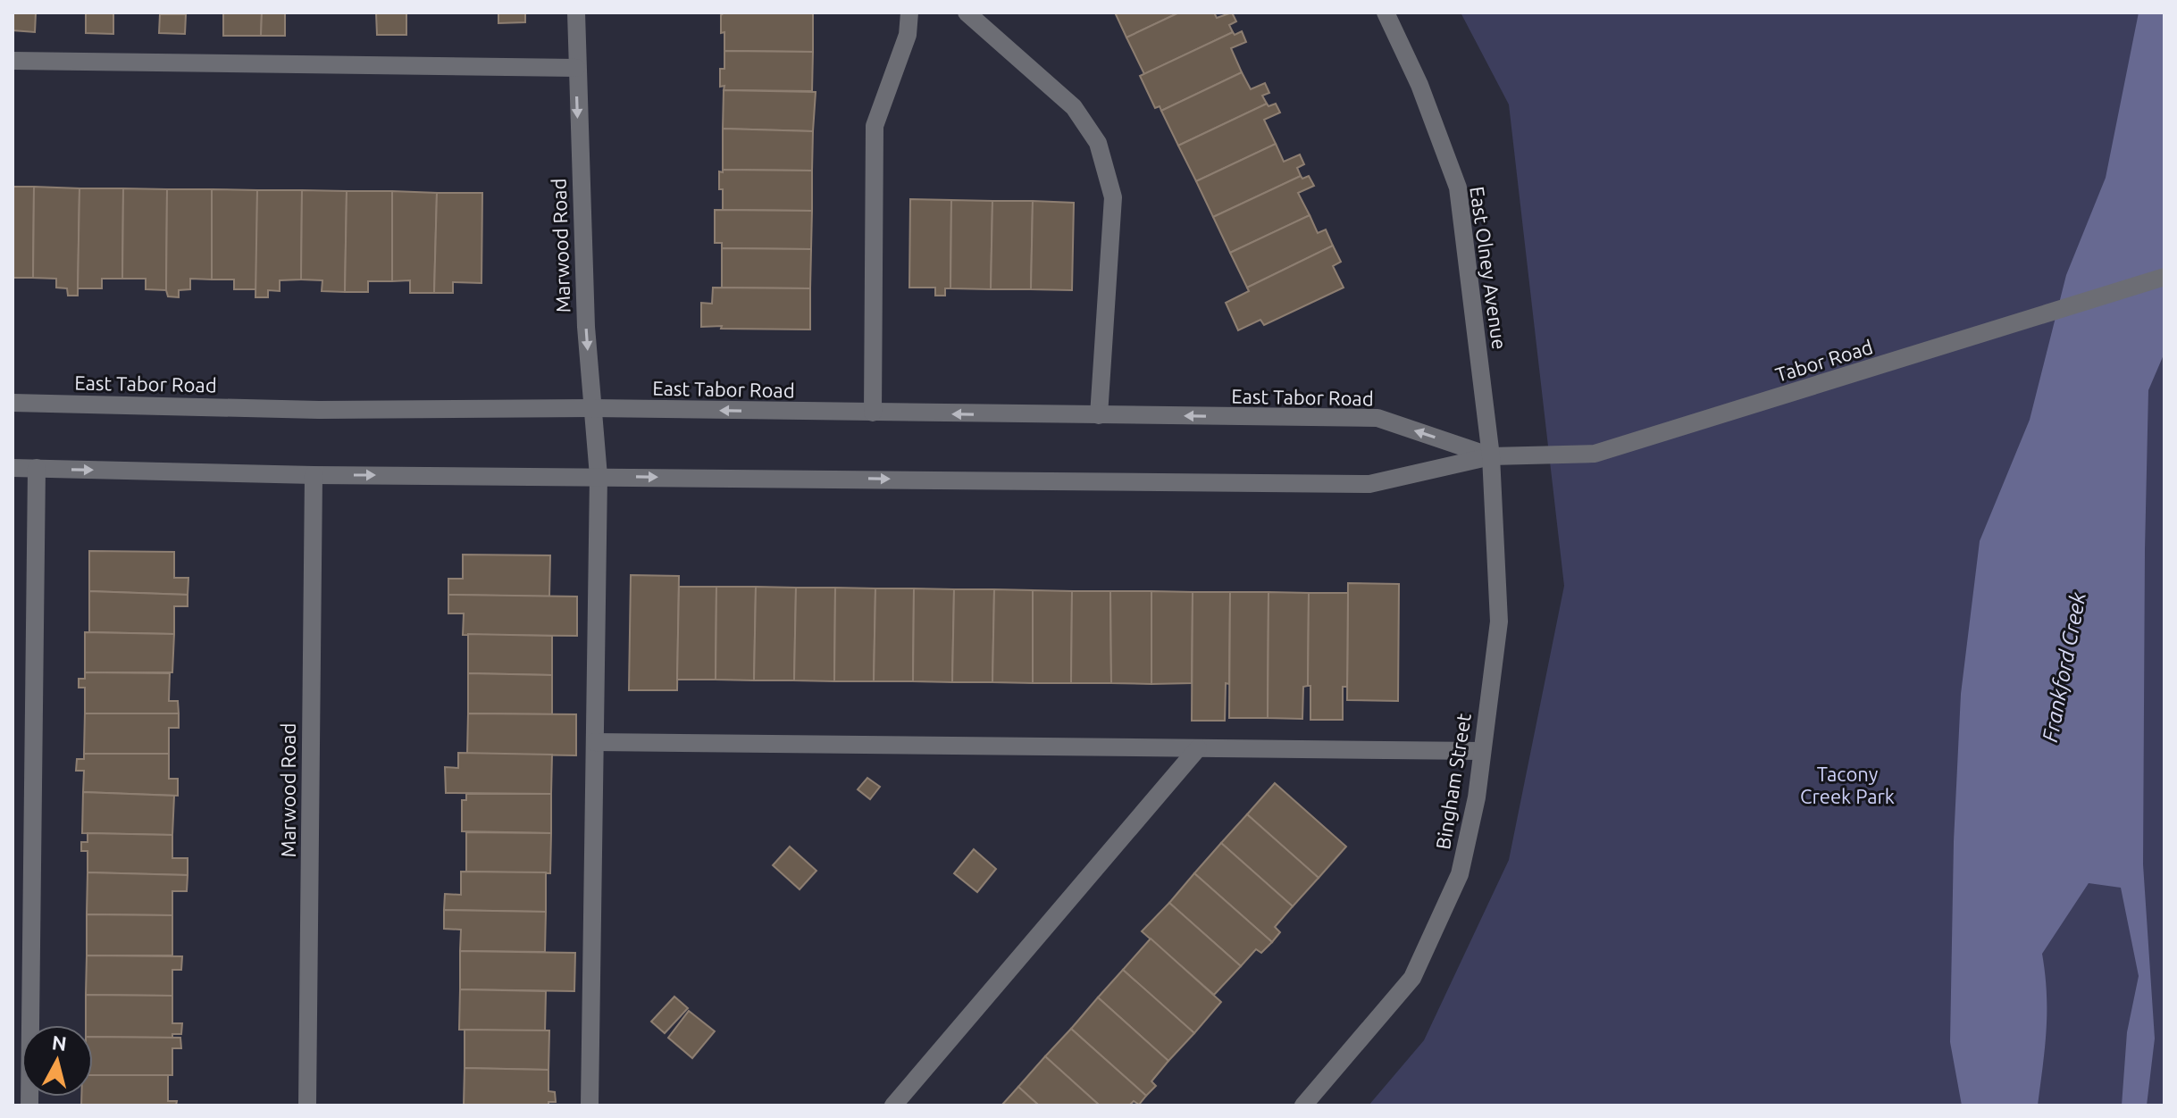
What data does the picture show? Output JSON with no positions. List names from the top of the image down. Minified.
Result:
{"streets":{"street":["Marwood Road","East Olney Avenue","Tabor Road","East Tabor Road","Bingham Street"]},"crossings":[["Marwood Road","East Tabor Road"],["East Olney Avenue","Tabor Road"],["East Olney Avenue","East Tabor Road"],["East Olney Avenue","Bingham Street"],["Tabor Road","East Tabor Road"],["Tabor Road","Bingham Street"],["East Tabor Road","Bingham Street"]],"water":["Frankford Creek"],"parks":["Tacony Creek Park"],"north":"top"}
